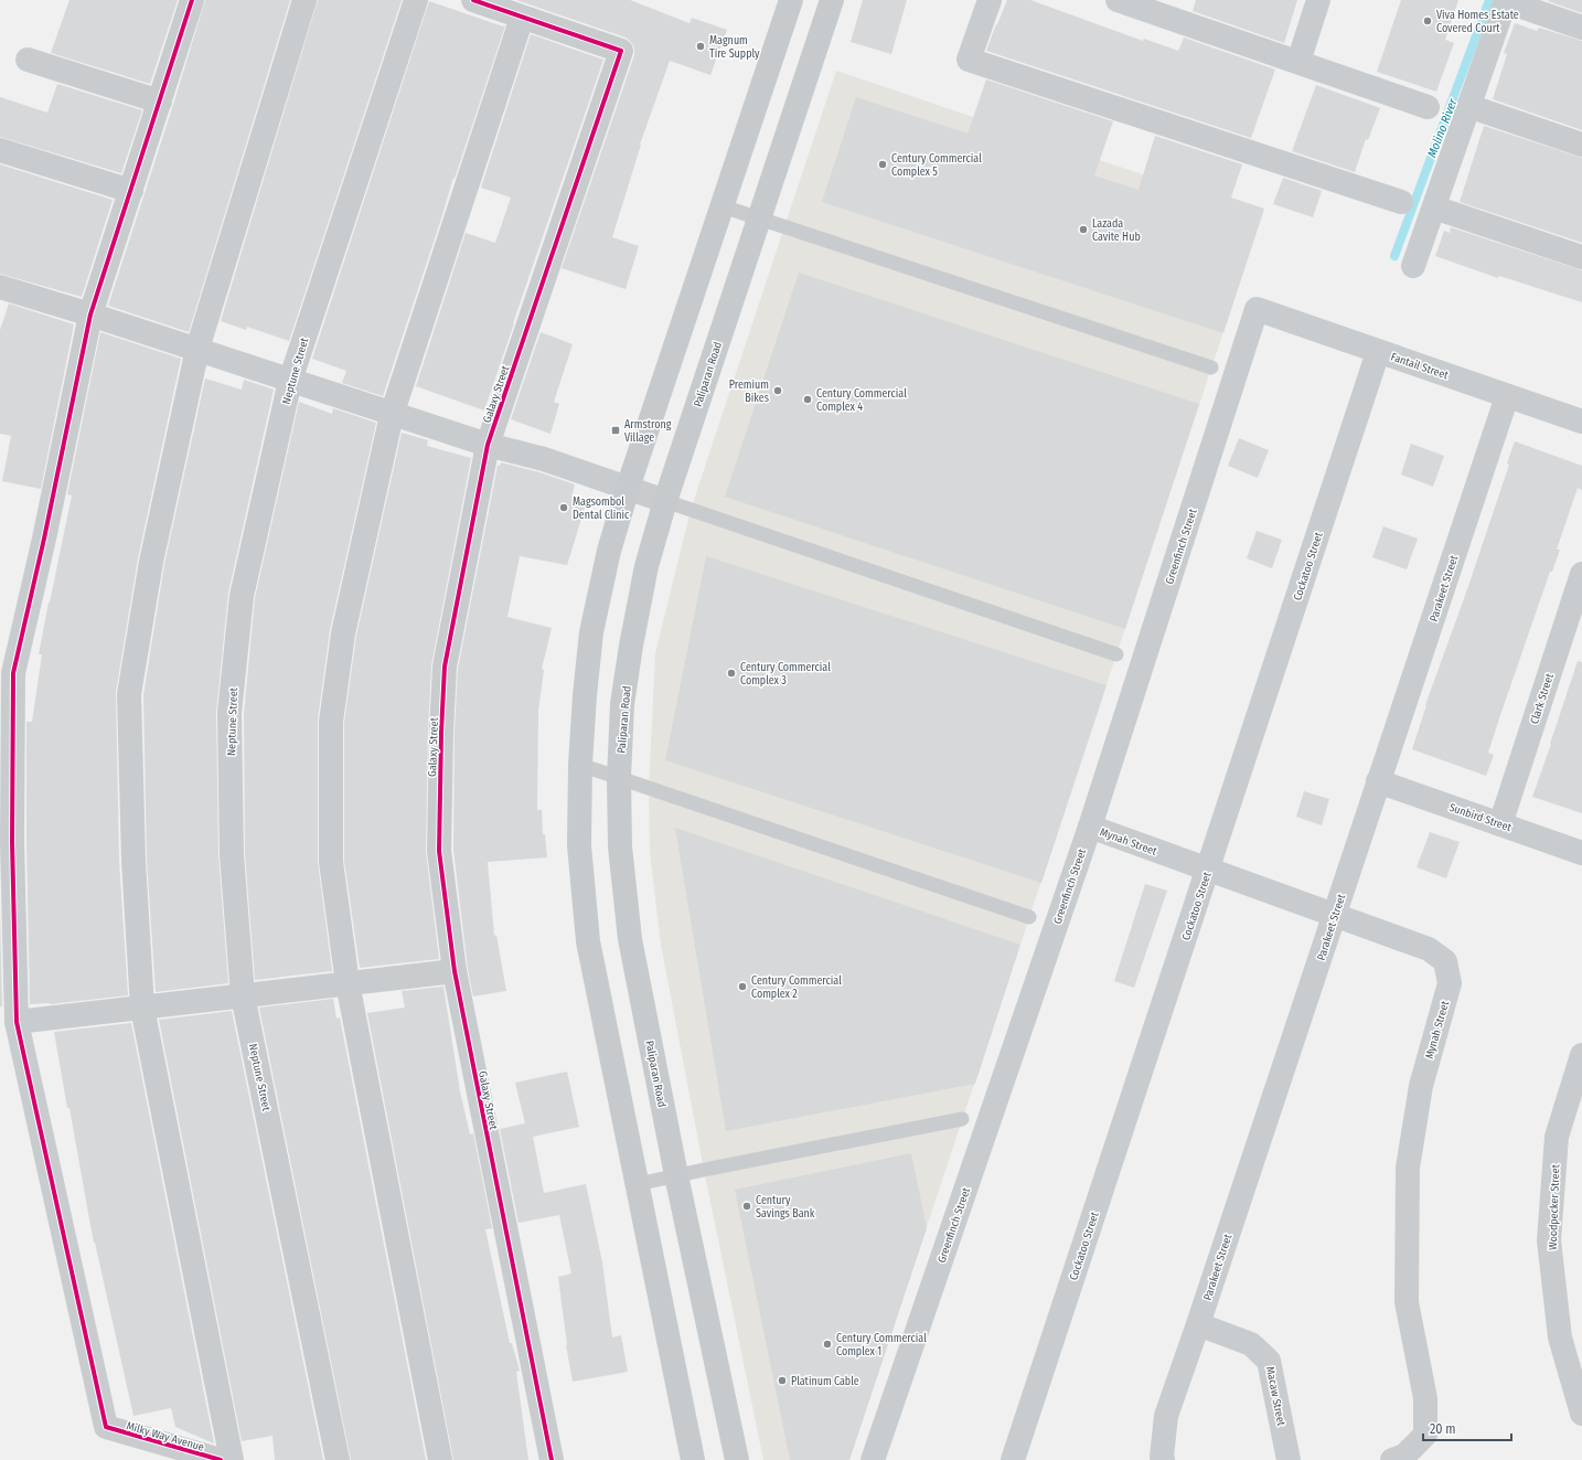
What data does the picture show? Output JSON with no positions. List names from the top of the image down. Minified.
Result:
{"streets":{"main road":["Paliparan Road"],"street":["Fantail Street","Neptune Street","Galaxy Street","Greenfinch Street","Cockatoo Street","Parakeet Street","Clark Street","Sunbird Street","Mynah Street","Woodpecker Street","Macaw Street","Milky Way Avenue"]},"crossings":[["Fantail Street","Greenfinch Street"],["Fantail Street","Cockatoo Street"],["Fantail Street","Parakeet Street"],["Greenfinch Street","Mynah Street"],["Cockatoo Street","Mynah Street"],["Parakeet Street","Sunbird Street"],["Parakeet Street","Mynah Street"],["Parakeet Street","Macaw Street"],["Clark Street","Sunbird Street"]],"water":["Molino River"],"places":{"other":["Viva Homes Estate Covered Court","Magnum Tire Supply","Century Commercial Complex 5","Lazada Cavite Hub","Premium Bikes","Century Commercial Complex 4","Magsombol Dental Clinic","Century Commercial Complex 3","Century Commercial Complex 2","Century Savings Bank","Century Commercial Complex 1","Platinum Cable"],"transit":["Armstrong Village"]},"scale_bar":"20 m"}
